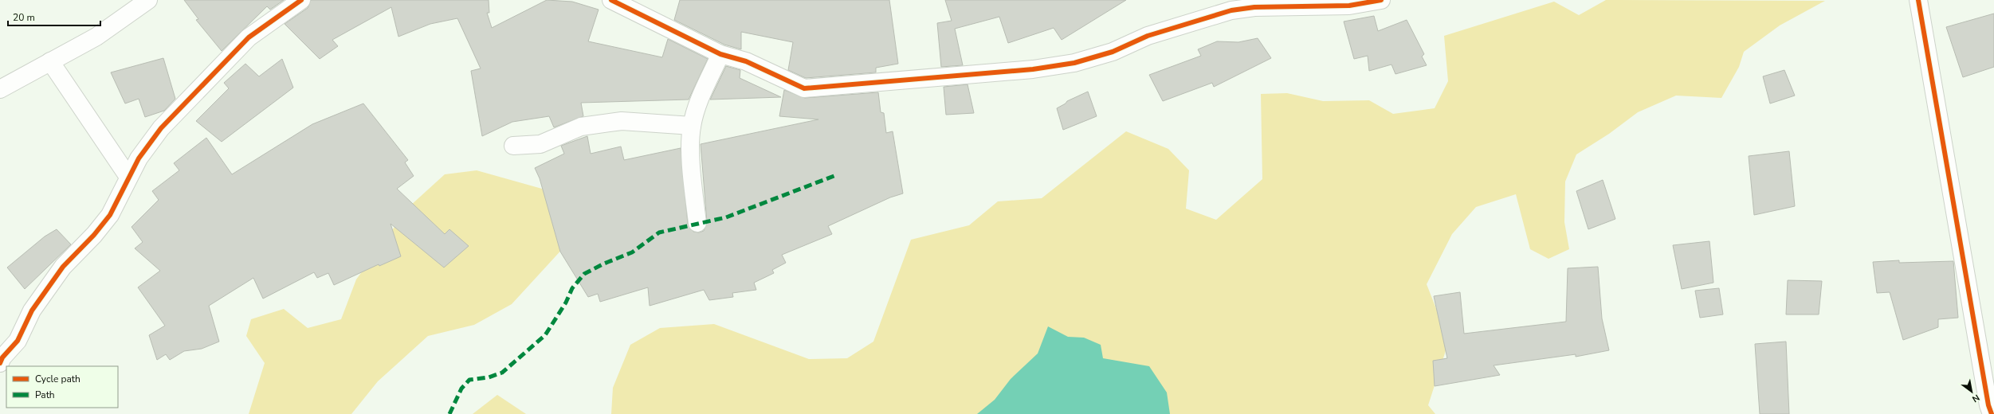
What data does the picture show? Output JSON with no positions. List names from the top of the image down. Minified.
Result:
{"legend":["Cycle path","Path"],"scale_bar":"20 m","north":"bottom right"}
